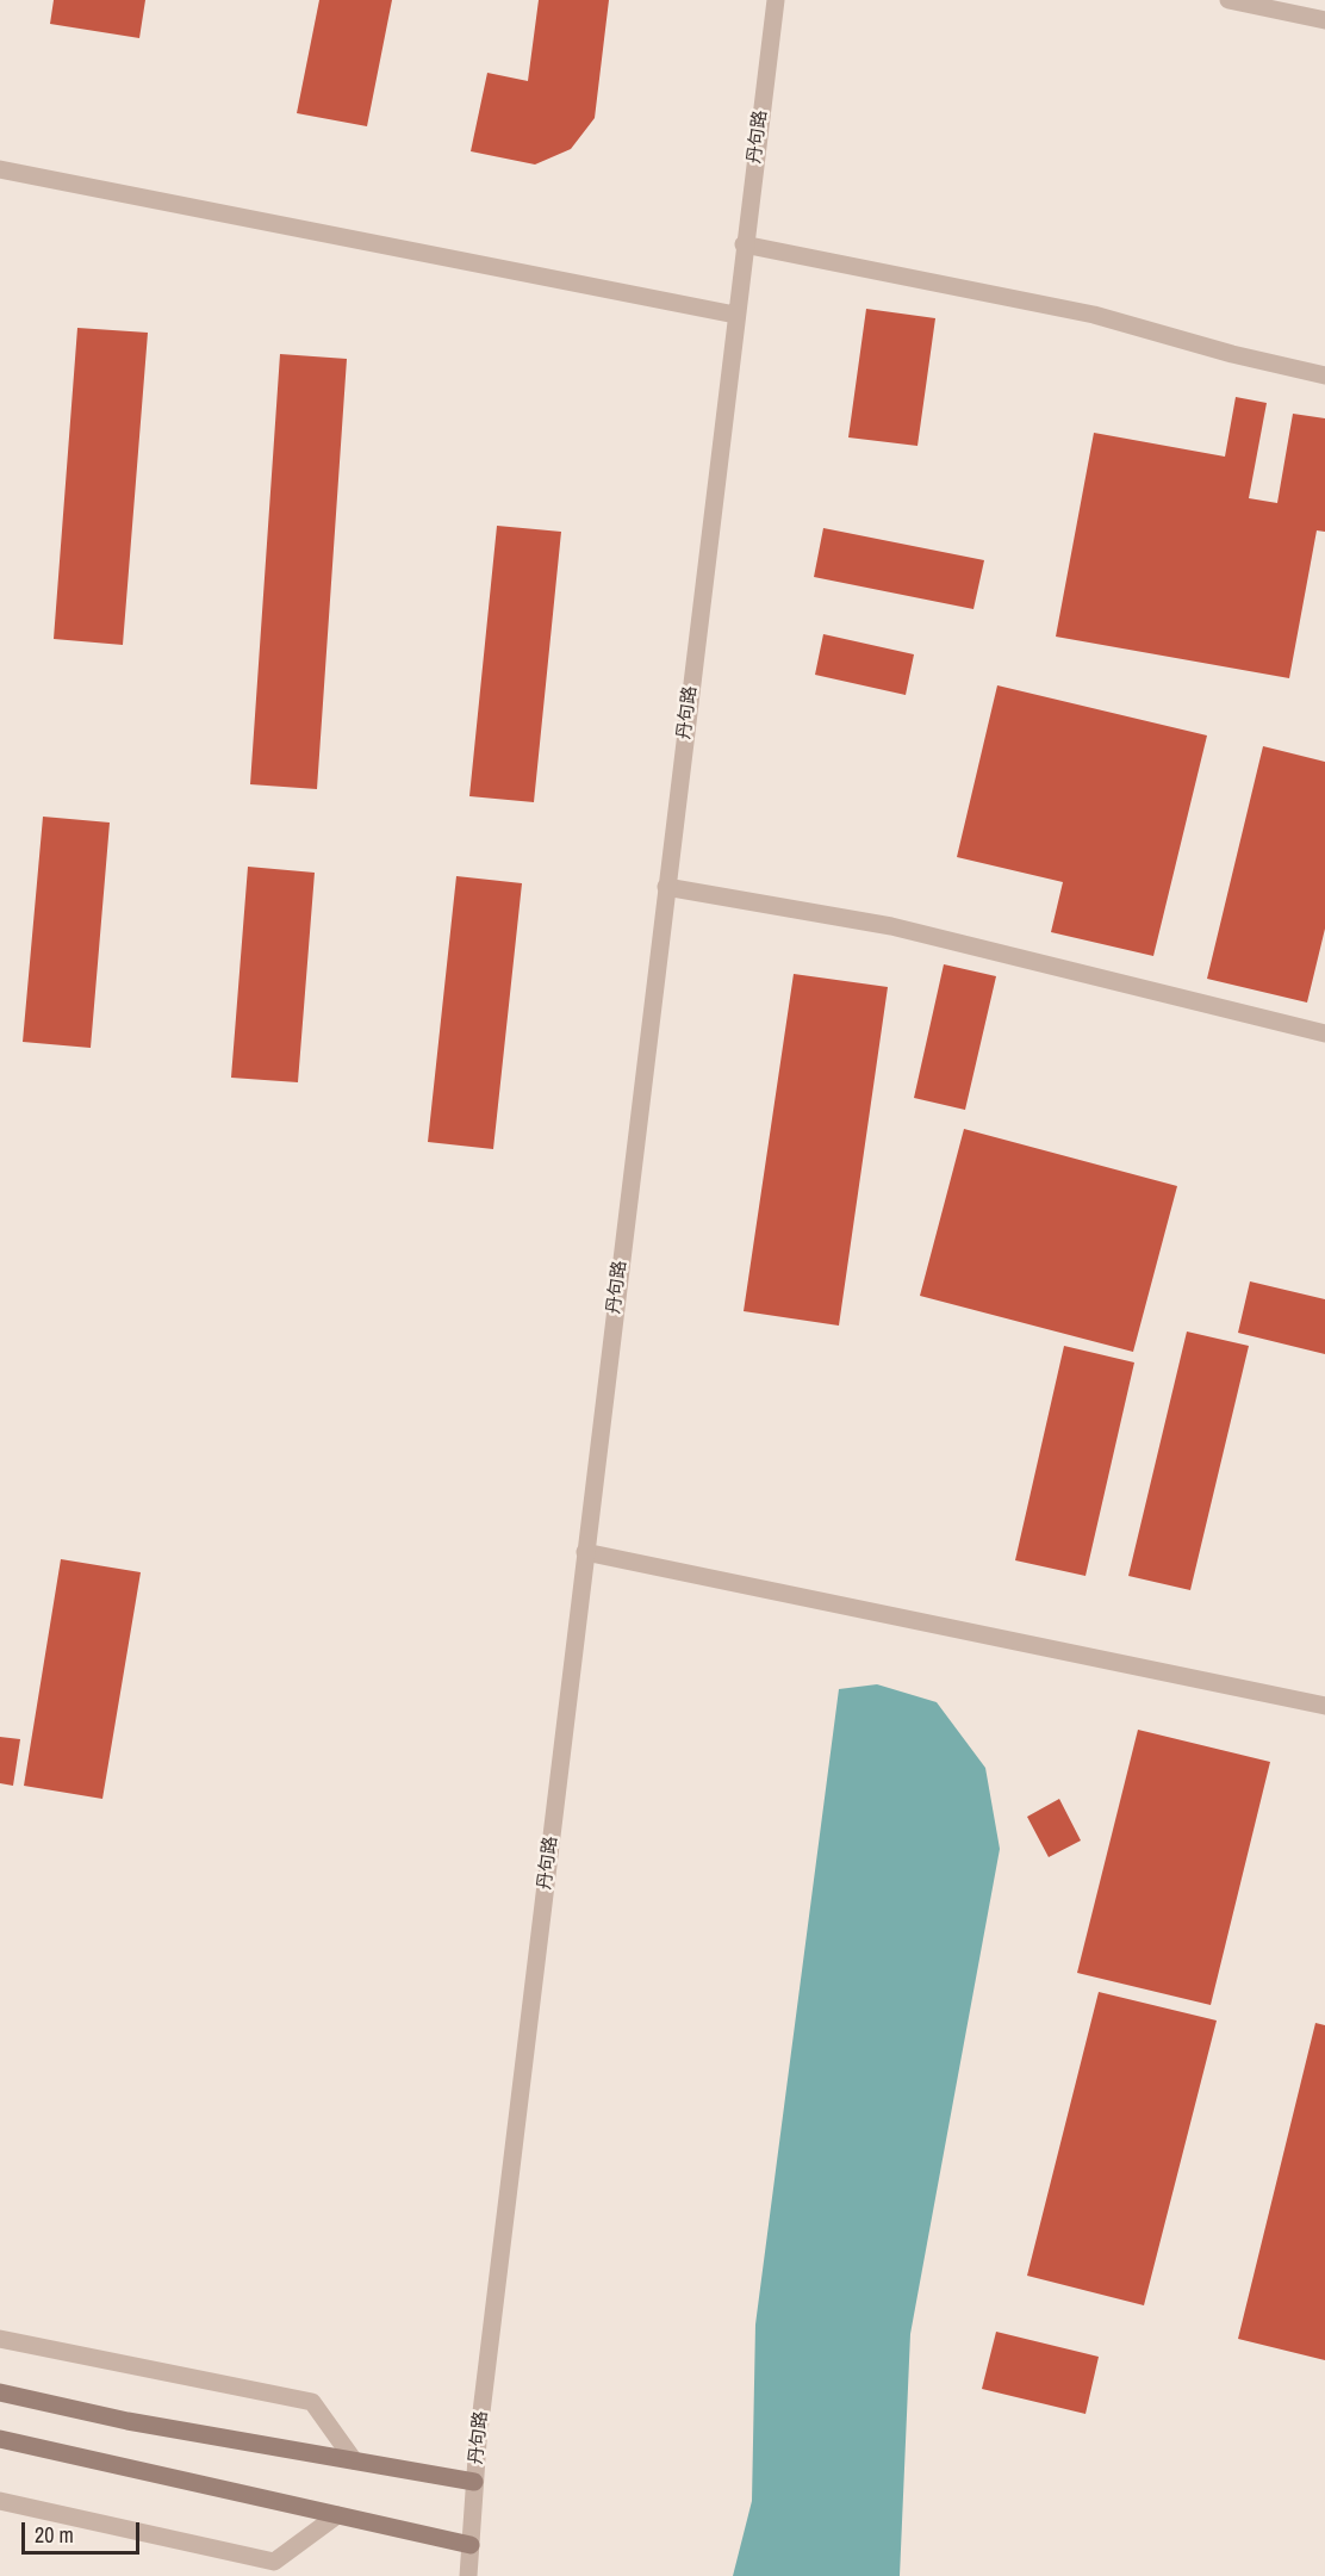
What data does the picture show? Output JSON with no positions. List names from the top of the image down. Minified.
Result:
{"streets":{"street":["丹句路"]},"scale_bar":"20 m"}
